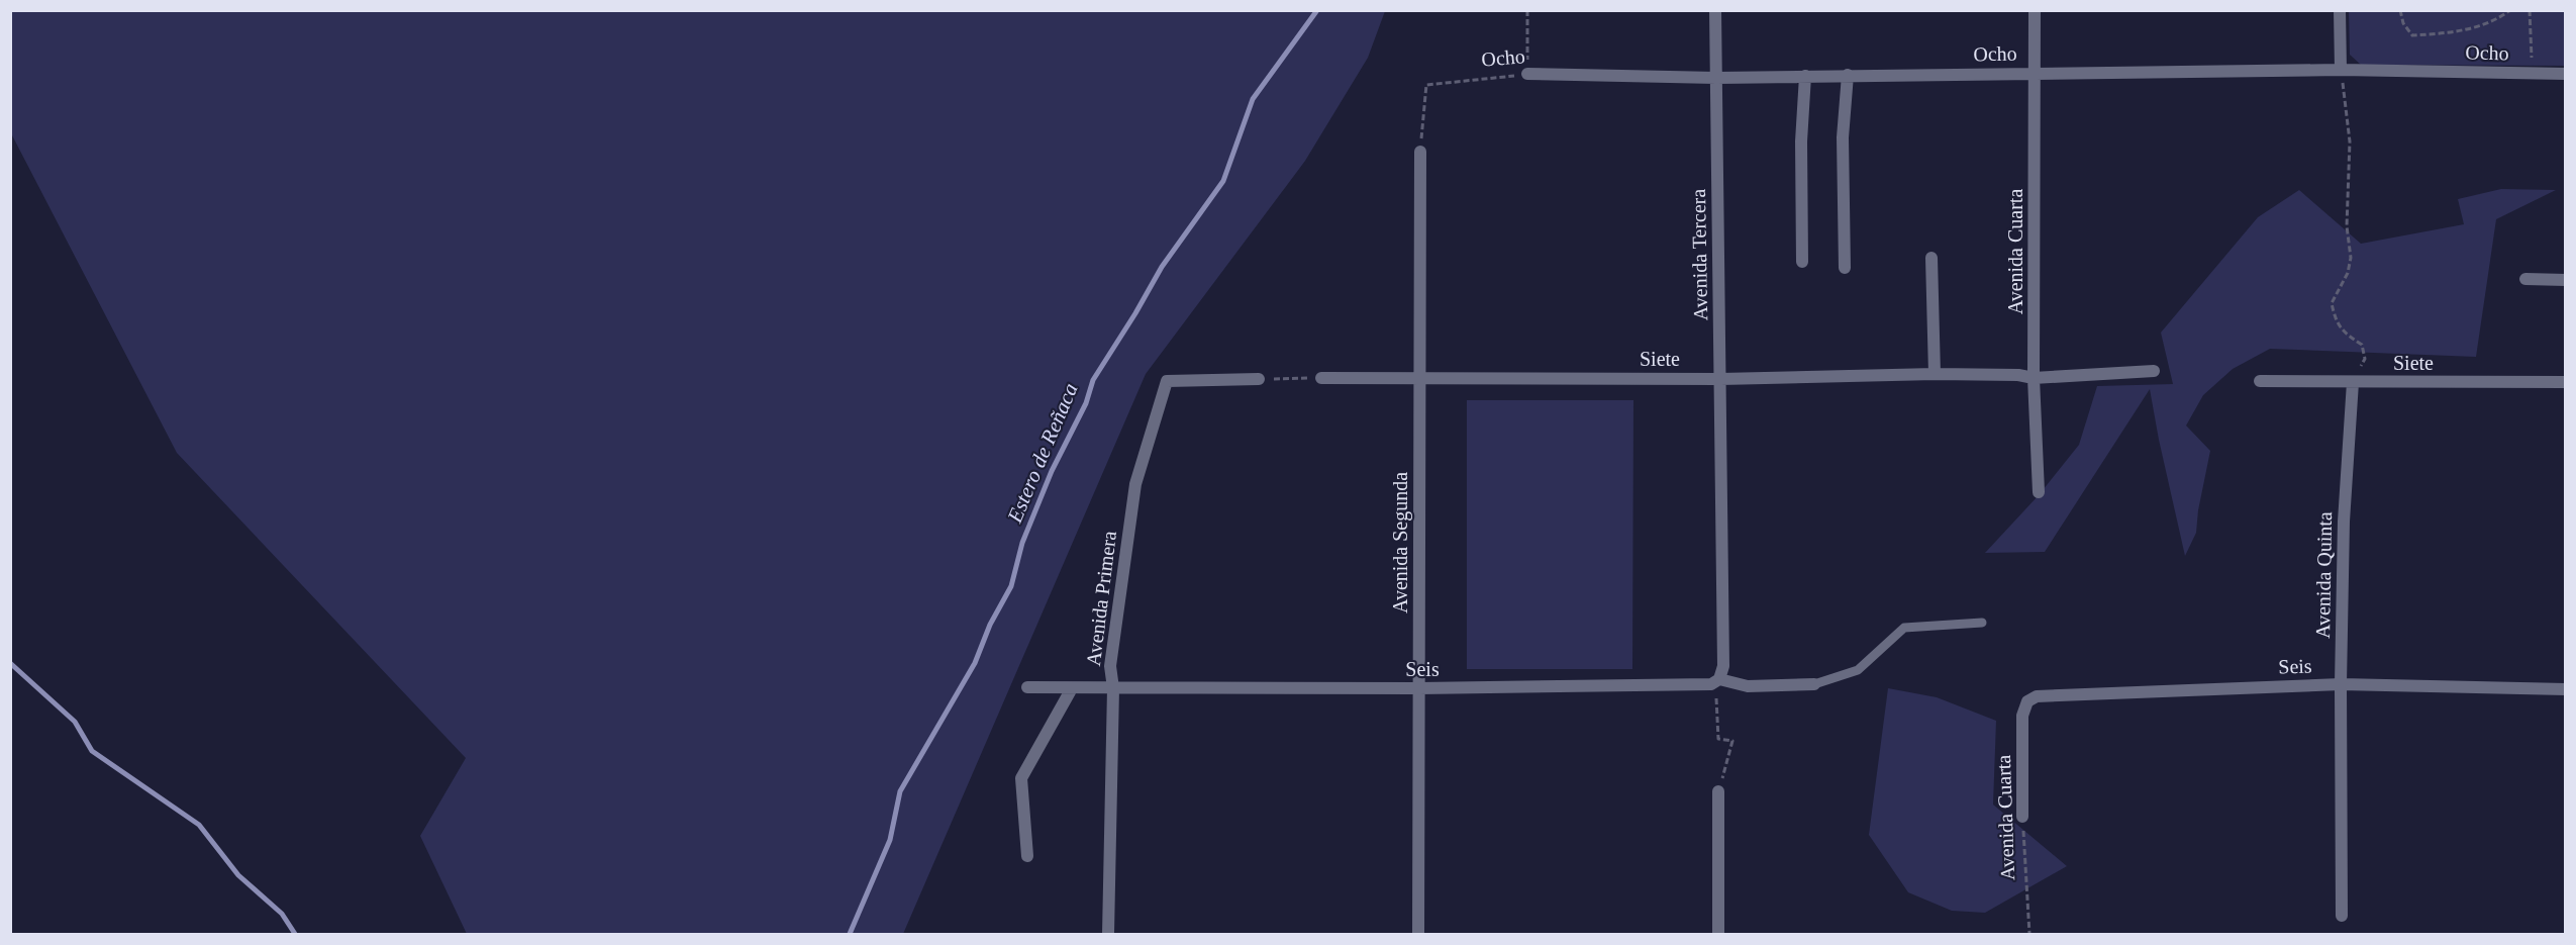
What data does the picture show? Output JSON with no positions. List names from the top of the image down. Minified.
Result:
{"streets":{"street":["Ocho","Avenida Cuarta","Avenida Tercera","Siete","Avenida Segunda","Avenida Quinta","Avenida Primera","Seis"]},"crossings":[["Ocho","Avenida Cuarta"],["Ocho","Avenida Tercera"],["Ocho","Avenida Segunda"],["Avenida Cuarta","Siete"],["Avenida Cuarta","Seis"],["Avenida Tercera","Siete"],["Avenida Tercera","Seis"],["Siete","Avenida Segunda"],["Siete","Avenida Quinta"],["Avenida Segunda","Seis"],["Avenida Quinta","Seis"],["Avenida Primera","Seis"]],"water":["Estero de Reñaca"]}
